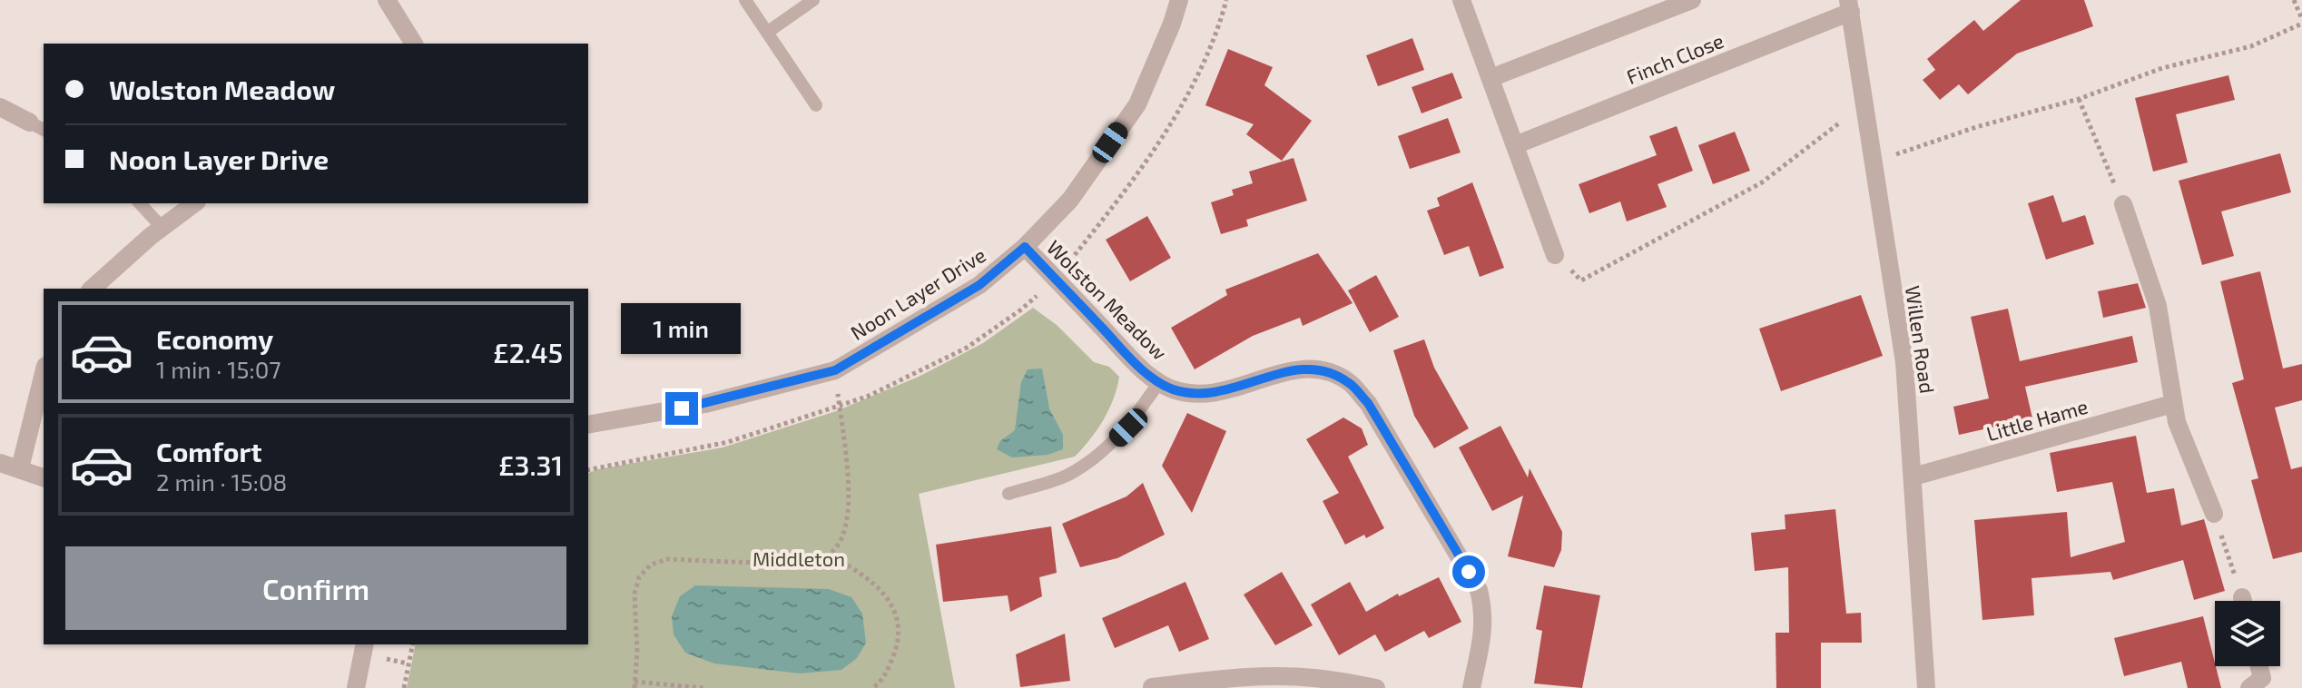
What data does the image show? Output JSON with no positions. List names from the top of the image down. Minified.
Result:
{"streets":{"street":["Finch Close","Noon Layer Drive","Wolston Meadow","Willen Road","Little Hame"]},"crossings":[["Finch Close","Willen Road"],["Noon Layer Drive","Wolston Meadow"],["Willen Road","Little Hame"]],"parks":["Middleton"],"page":{"banner":["Wolston Meadow","Noon Layer Drive"],"list":[{"name":"Economy","note":"1 min · 15:07","value":"£2.45"},{"name":"Comfort","note":"2 min · 15:08","value":"£3.31"}],"bubble":"1 min","buttons":"Confirm"}}
